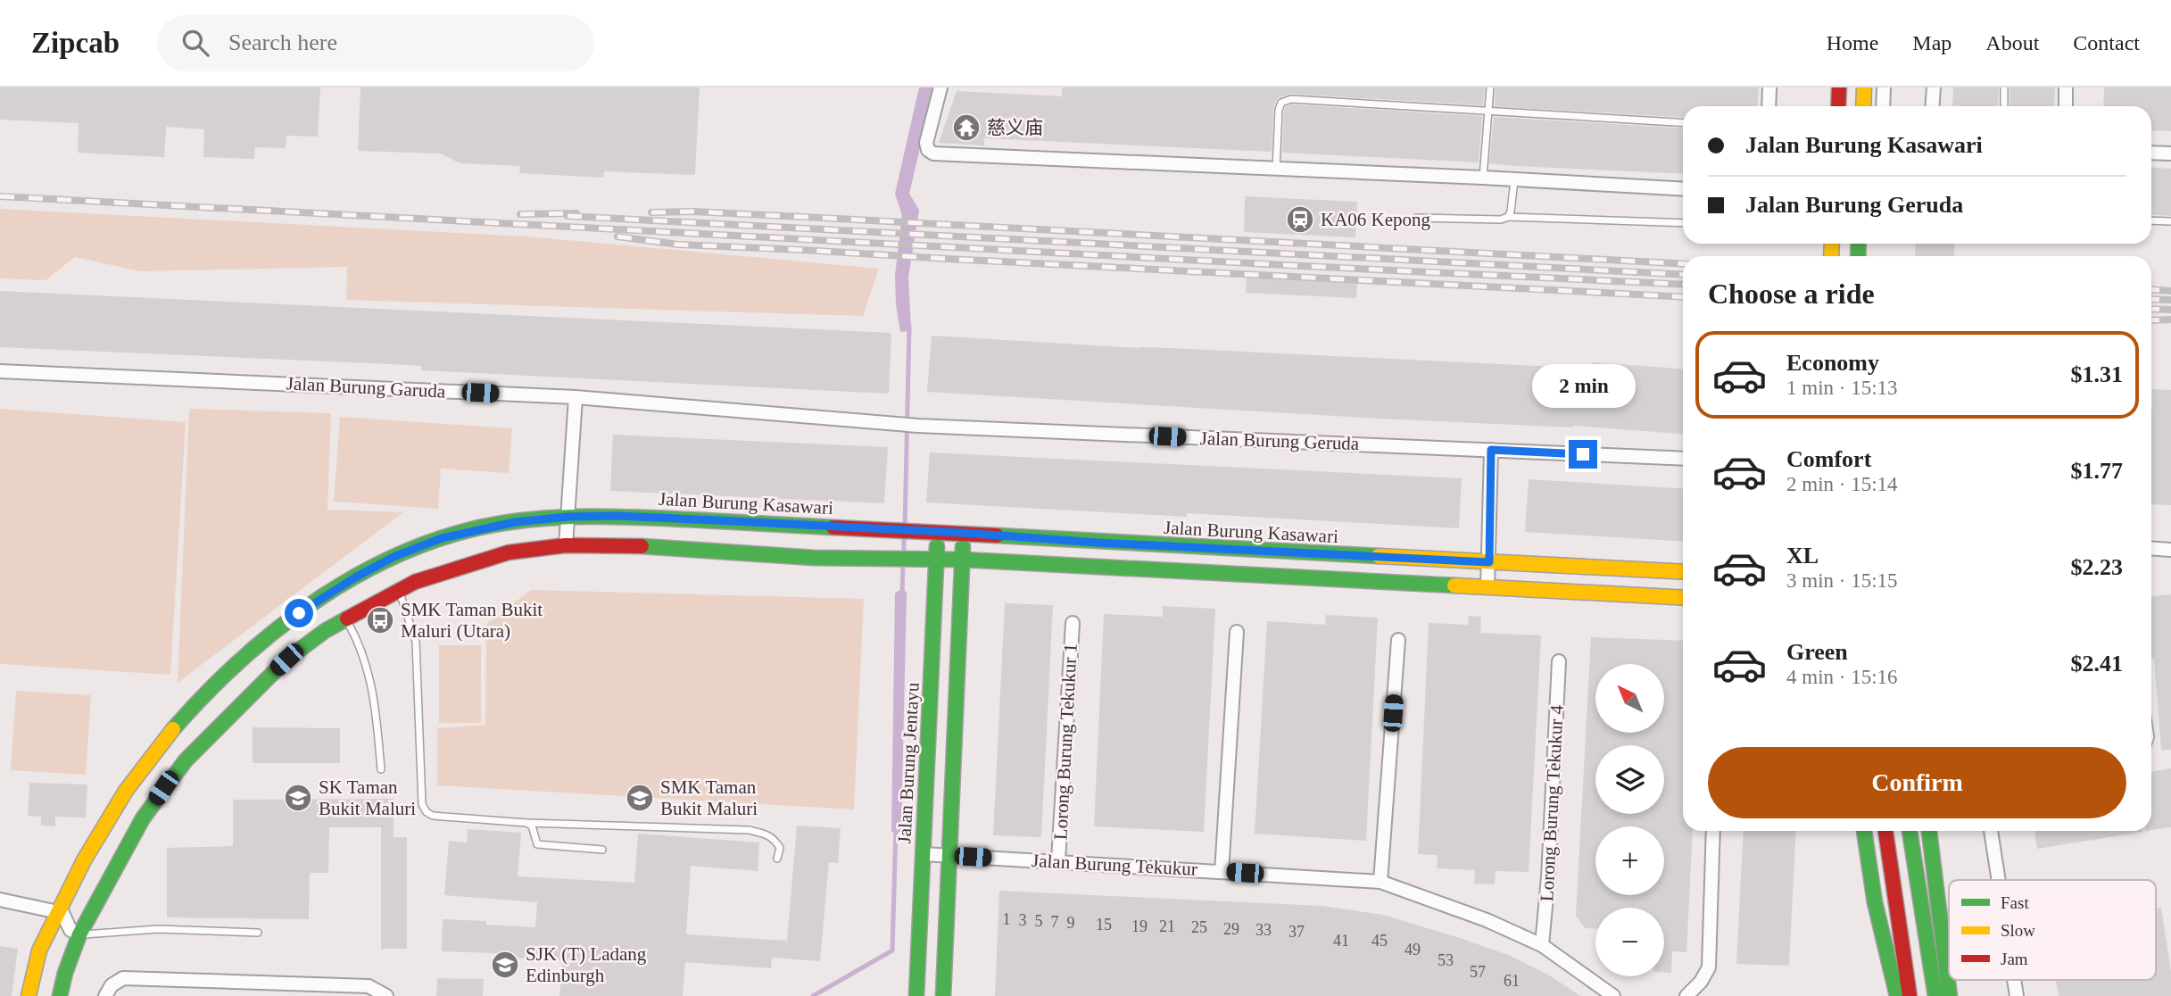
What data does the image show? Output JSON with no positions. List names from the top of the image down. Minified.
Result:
{"streets":{"street":["Jalan Burung Garuda","Jalan Burung Geruda","Jalan Burung Kasawari","Lorong Burung Tekukur 1","Jalan Burung Jentayu","Lorong Burung Tekukur 4","Jalan Burung Tekukur"]},"crossings":[["Jalan Burung Garuda","Jalan Burung Geruda"],["Jalan Burung Kasawari","Jalan Burung Jentayu"],["Lorong Burung Tekukur 1","Jalan Burung Tekukur"],["Jalan Burung Jentayu","Jalan Burung Tekukur"],["Lorong Burung Tekukur 4","Jalan Burung Tekukur"]],"places":{"temple":["慈义庙"],"station":["KA06 Kepong"],"bus stop":["SMK Taman Bukit Maluri (Utara)"],"school or university":["SK Taman Bukit Maluri","SMK Taman Bukit Maluri","SJK (T) Ladang Edinburgh"]},"house_numbers":["1","3","5","7","9","15","19","21","25","29","33","37","41","45","49","53","57","61"],"legend":["Fast","Slow","Jam"],"north":"top left","page":{"header":"Zipcab","search":"Search here","nav":["Home","Map","About","Contact"],"banner":["Jalan Burung Kasawari","Jalan Burung Geruda"],"heading":"Choose a ride","list":[{"name":"Economy","note":"1 min · 15:13","value":"$1.31"},{"name":"Comfort","note":"2 min · 15:14","value":"$1.77"},{"name":"XL","note":"3 min · 15:15","value":"$2.23"},{"name":"Green","note":"4 min · 15:16","value":"$2.41"}],"bubble":"2 min","map_buttons":["+","−"],"buttons":"Confirm"}}
